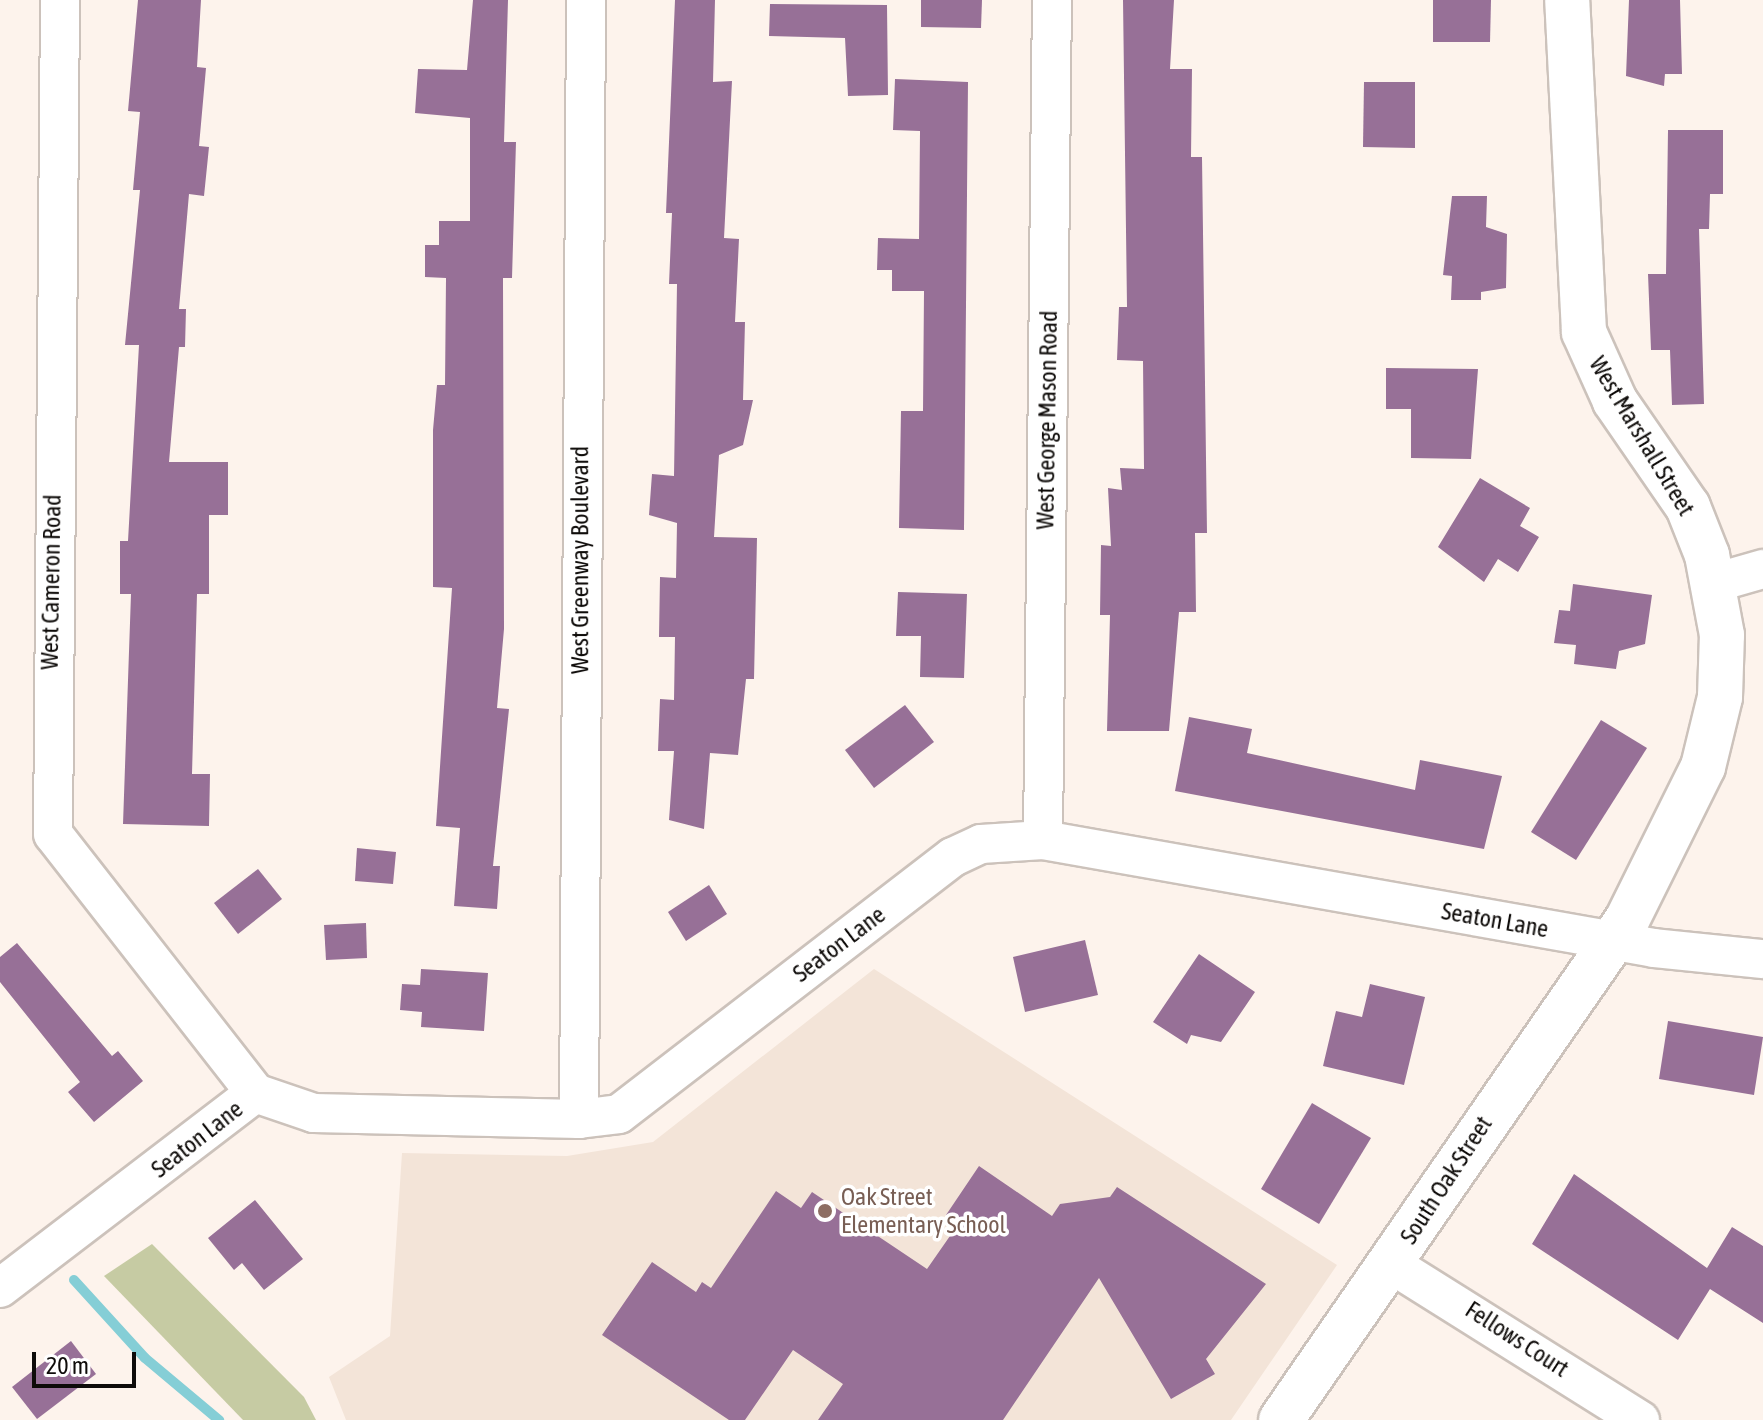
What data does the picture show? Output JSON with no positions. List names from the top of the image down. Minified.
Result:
{"streets":{"street":["West George Mason Road","West Marshall Street","West Greenway Boulevard","West Cameron Road","Seaton Lane","South Oak Street","Fellows Court"]},"crossings":[["West George Mason Road","Seaton Lane"],["West Marshall Street","Seaton Lane"],["West Marshall Street","South Oak Street"],["West Greenway Boulevard","Seaton Lane"],["West Cameron Road","Seaton Lane"],["Seaton Lane","South Oak Street"],["South Oak Street","Fellows Court"]],"places":["Oak Street Elementary School"],"scale_bar":"20 m"}
